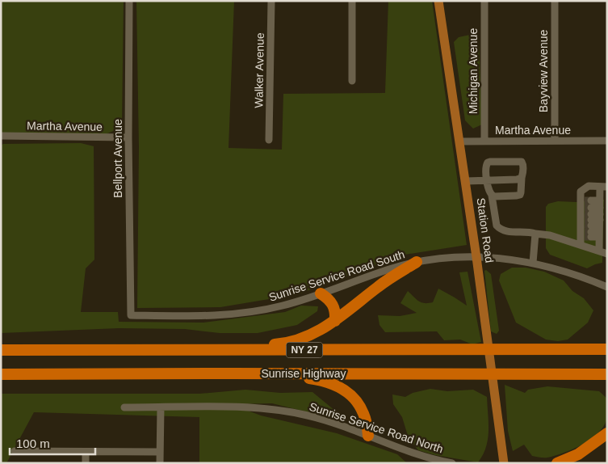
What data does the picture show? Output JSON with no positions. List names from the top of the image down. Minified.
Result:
{"streets":{"highway":["NY 27","Sunrise Highway"],"main road":["Station Road"],"street":["Walker Avenue","Michigan Avenue","Bayview Avenue","Martha Avenue","Bellport Avenue","Sunrise Service Road South","Sunrise Service Road North"]},"crossings":[["Michigan Avenue","Martha Avenue"],["Bayview Avenue","Martha Avenue"],["Martha Avenue","Bellport Avenue"],["Martha Avenue","Station Road"],["Bellport Avenue","Sunrise Service Road South"],["Station Road","Sunrise Service Road South"]],"scale_bar":"100 m"}
